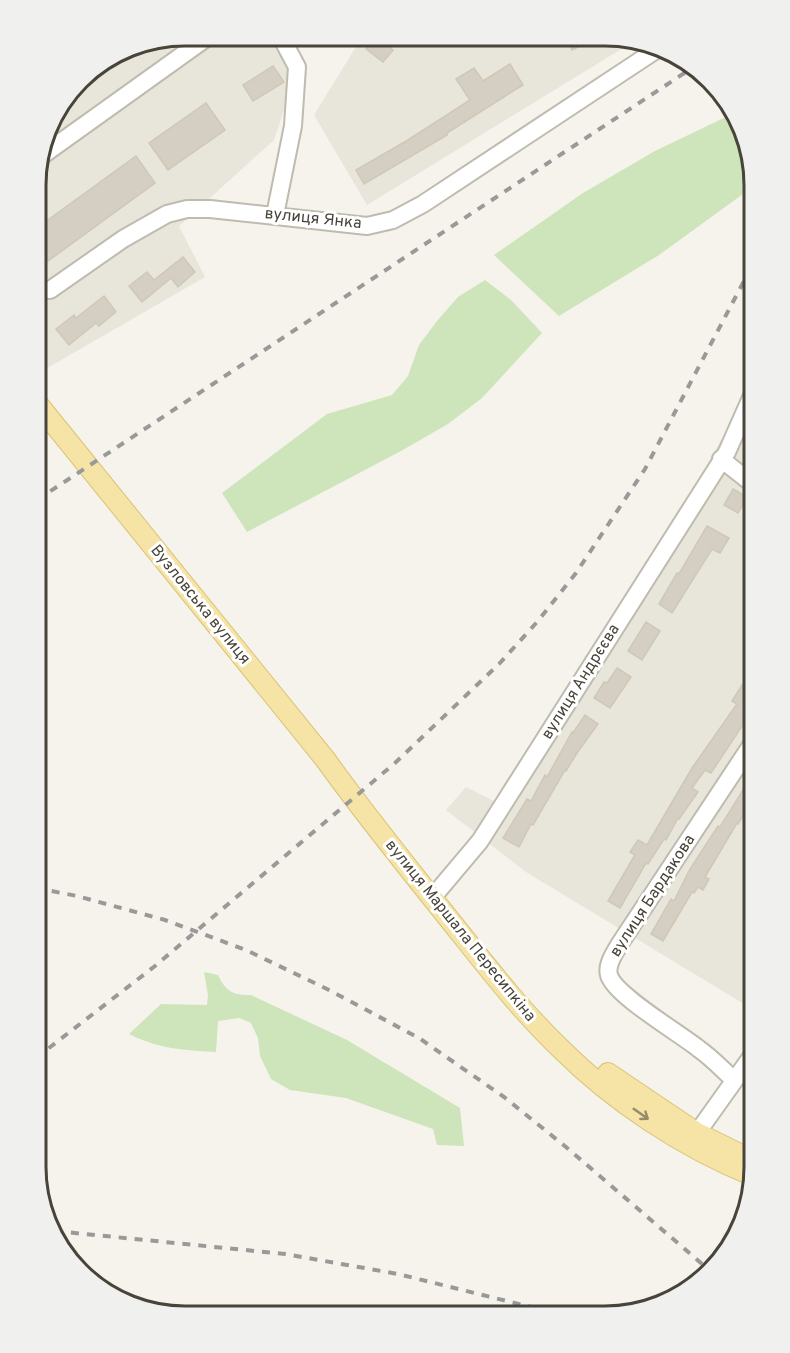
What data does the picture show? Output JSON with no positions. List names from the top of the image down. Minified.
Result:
{"streets":{"main road":["Вузловська вулиця","вулиця Маршала Пересипкіна"],"street":["вулиця Янка","вулиця Андрєєва","вулиця Бардакова"]},"crossings":[["Вузловська вулиця","вулиця Маршала Пересипкіна"],["вулиця Андрєєва","вулиця Маршала Пересипкіна"]]}
